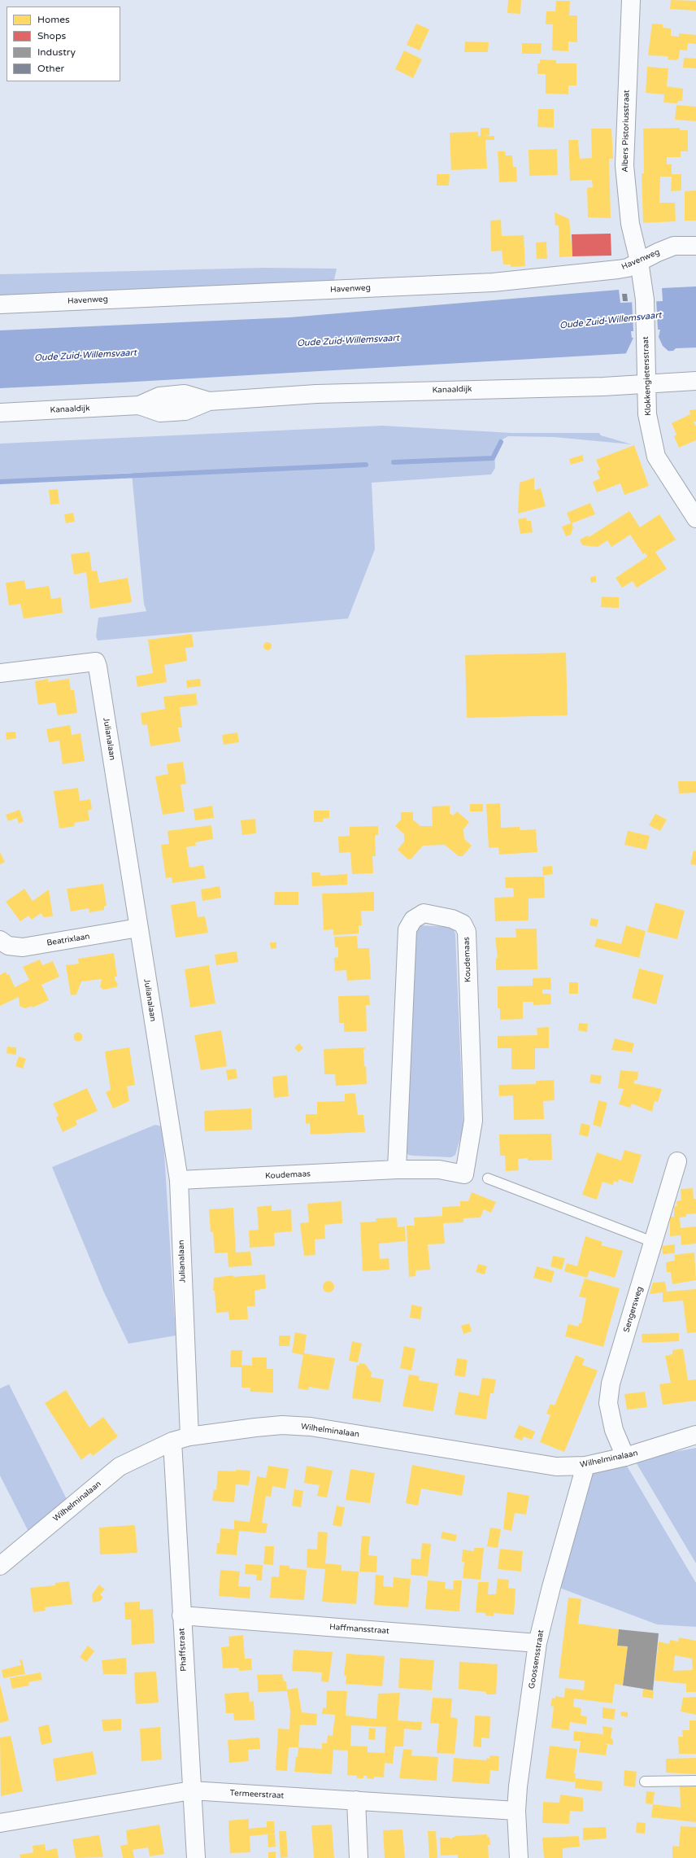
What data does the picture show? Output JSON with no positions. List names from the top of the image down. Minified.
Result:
{"streets":{"street":["Albers Pistoriusstraat","Havenweg","Klokkengietersstraat","Kanaaldijk","Julianalaan","Beatrixlaan","Koudemaas","Sengersweg","Wilhelminalaan","Haffmansstraat","Phaffstraat","Goossensstraat","Termeerstraat"]},"crossings":[["Albers Pistoriusstraat","Havenweg"],["Albers Pistoriusstraat","Klokkengietersstraat"],["Havenweg","Klokkengietersstraat"],["Klokkengietersstraat","Kanaaldijk"],["Julianalaan","Beatrixlaan"],["Julianalaan","Koudemaas"],["Julianalaan","Wilhelminalaan"],["Sengersweg","Wilhelminalaan"],["Wilhelminalaan","Phaffstraat"],["Wilhelminalaan","Goossensstraat"],["Haffmansstraat","Phaffstraat"],["Haffmansstraat","Goossensstraat"],["Phaffstraat","Termeerstraat"],["Goossensstraat","Termeerstraat"]],"water":["Oude Zuid-Willemsvaart"],"legend":["Homes","Shops","Industry","Other"]}
